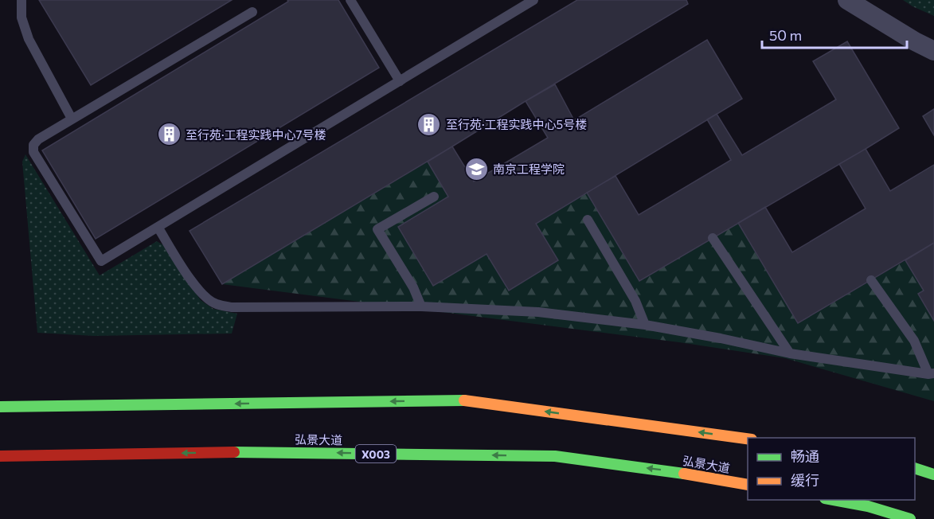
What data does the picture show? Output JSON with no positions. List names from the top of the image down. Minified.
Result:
{"streets":{"main road":["弘景大道","X003"]},"places":{"building":["至行苑·工程实践中心5号楼","至行苑·工程实践中心7号楼"],"school or university":["南京工程学院"]},"legend":["畅通","缓行"],"scale_bar":"50 m"}
